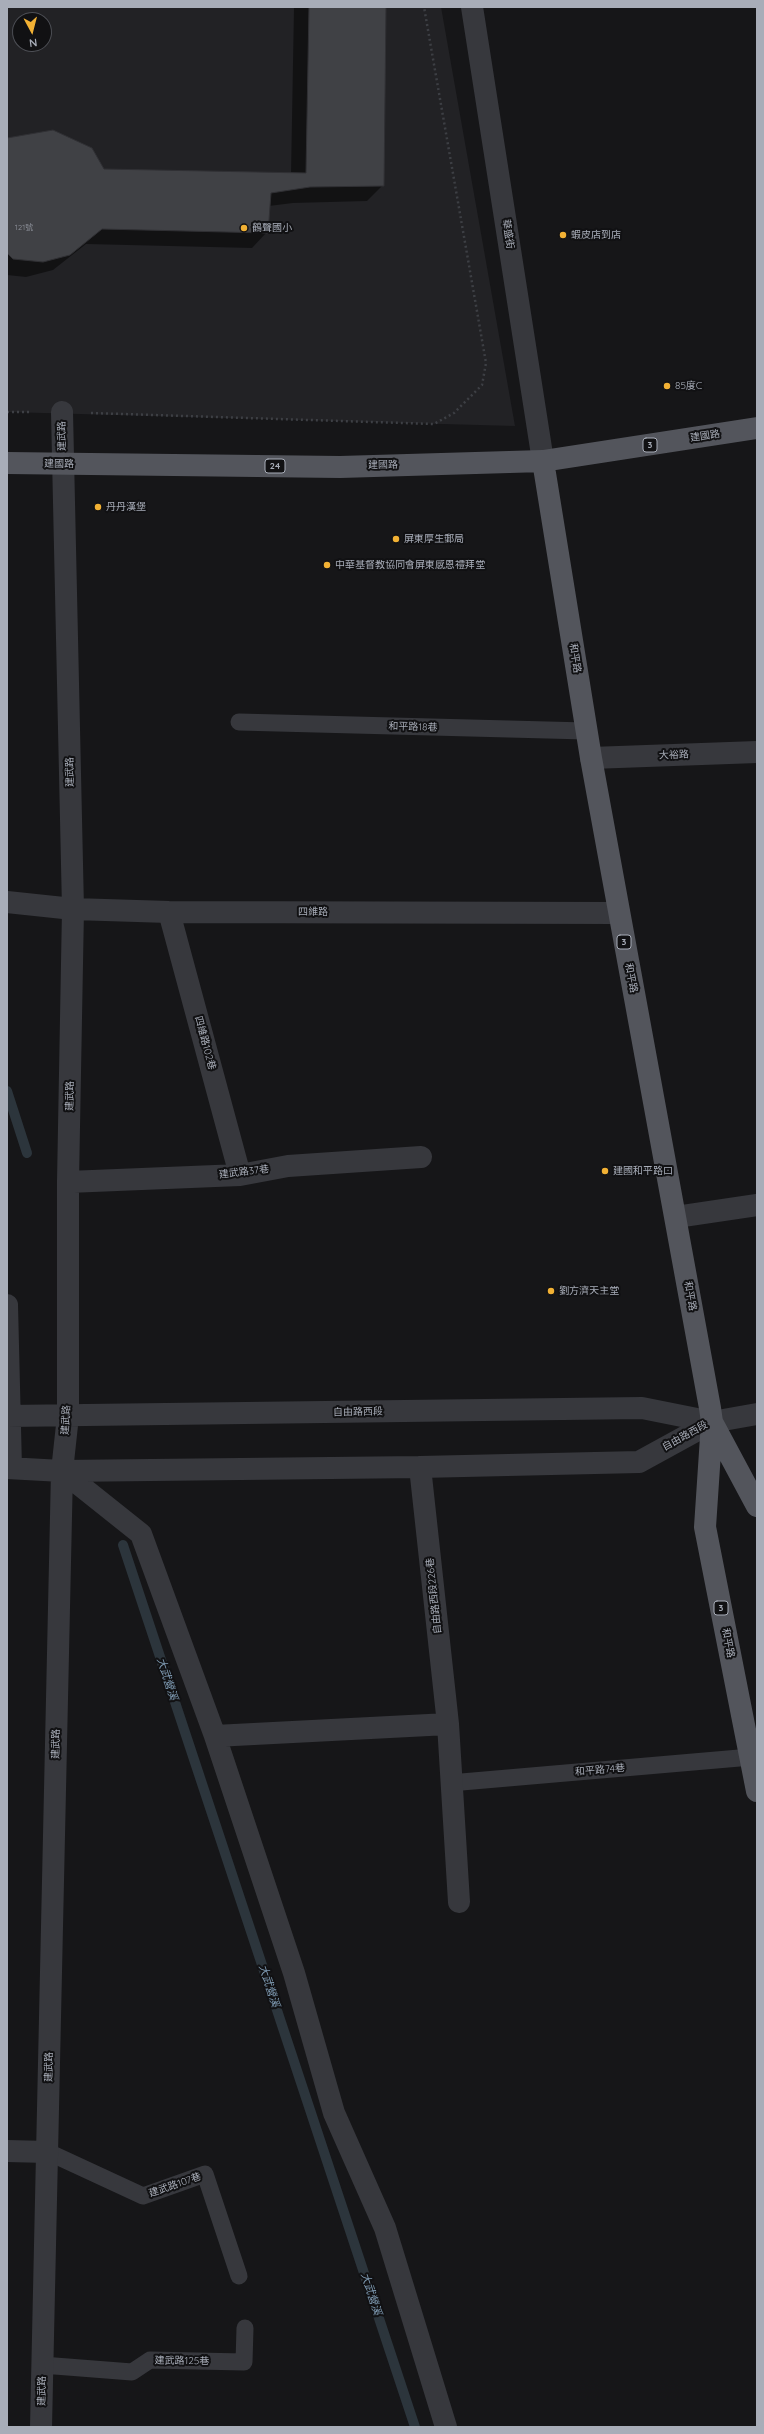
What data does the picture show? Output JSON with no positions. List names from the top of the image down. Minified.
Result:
{"streets":{"main road":["建國路","3","24","和平路"],"street":["華盛街","建武路","大裕路","四維路","四維路102巷","建武路37巷","自由路西段","自由路西段226巷"],"lane":["和平路18巷","和平路74巷","建武路107巷","建武路125巷"]},"crossings":[["華盛街","建國路"],["華盛街","和平路"],["建武路","建國路"],["建武路","四維路"],["建武路","建武路37巷"],["建武路","自由路西段"],["建武路","建武路107巷"],["建武路","建武路125巷"],["建國路","和平路"],["和平路","和平路18巷"],["和平路","大裕路"],["和平路","四維路"],["和平路","自由路西段"],["和平路","和平路74巷"],["四維路","四維路102巷"],["四維路102巷","建武路37巷"],["自由路西段","自由路西段226巷"],["自由路西段226巷","和平路74巷"]],"water":["大武營溪"],"places":["鶴聲國小","蝦皮店到店","85度C","丹丹漢堡","屏東厚生郵局","中華基督教協同會屏東感恩禮拜堂","建國和平路口","劉方濟天主堂"],"house_numbers":["121號"],"north":"bottom"}
